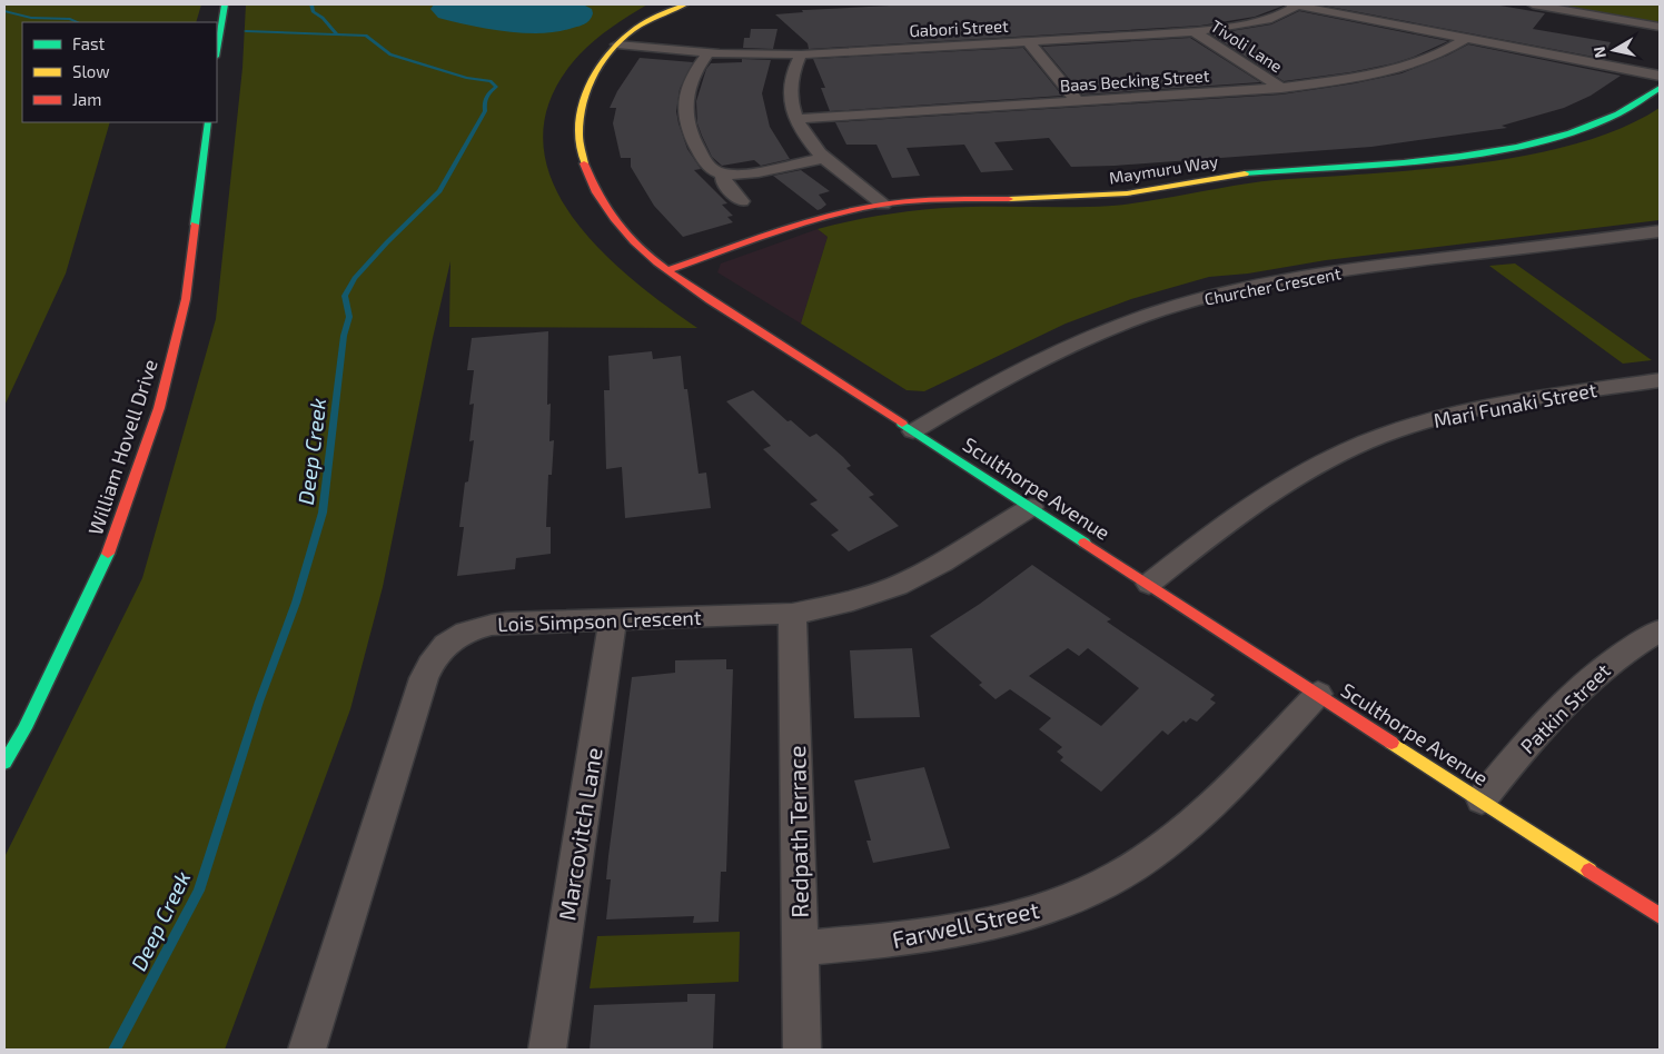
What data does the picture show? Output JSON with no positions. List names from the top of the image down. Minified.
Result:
{"streets":{"street":["Gabori Street","Tivoli Lane","Baas Becking Street","Maymuru Way","Churcher Crescent","Mari Funaki Street","William Hovell Drive","Sculthorpe Avenue","Lois Simpson Crescent","Patkin Street","Redpath Terrace","Marcovitch Lane","Farwell Street"]},"crossings":[["Gabori Street","Tivoli Lane"],["Gabori Street","Sculthorpe Avenue"],["Tivoli Lane","Baas Becking Street"],["Maymuru Way","Sculthorpe Avenue"],["Churcher Crescent","Sculthorpe Avenue"],["Mari Funaki Street","Sculthorpe Avenue"],["Sculthorpe Avenue","Lois Simpson Crescent"],["Sculthorpe Avenue","Patkin Street"],["Sculthorpe Avenue","Farwell Street"],["Lois Simpson Crescent","Redpath Terrace"],["Lois Simpson Crescent","Marcovitch Lane"],["Redpath Terrace","Farwell Street"]],"water":["Deep Creek"],"legend":["Fast","Slow","Jam"],"north":"left"}
